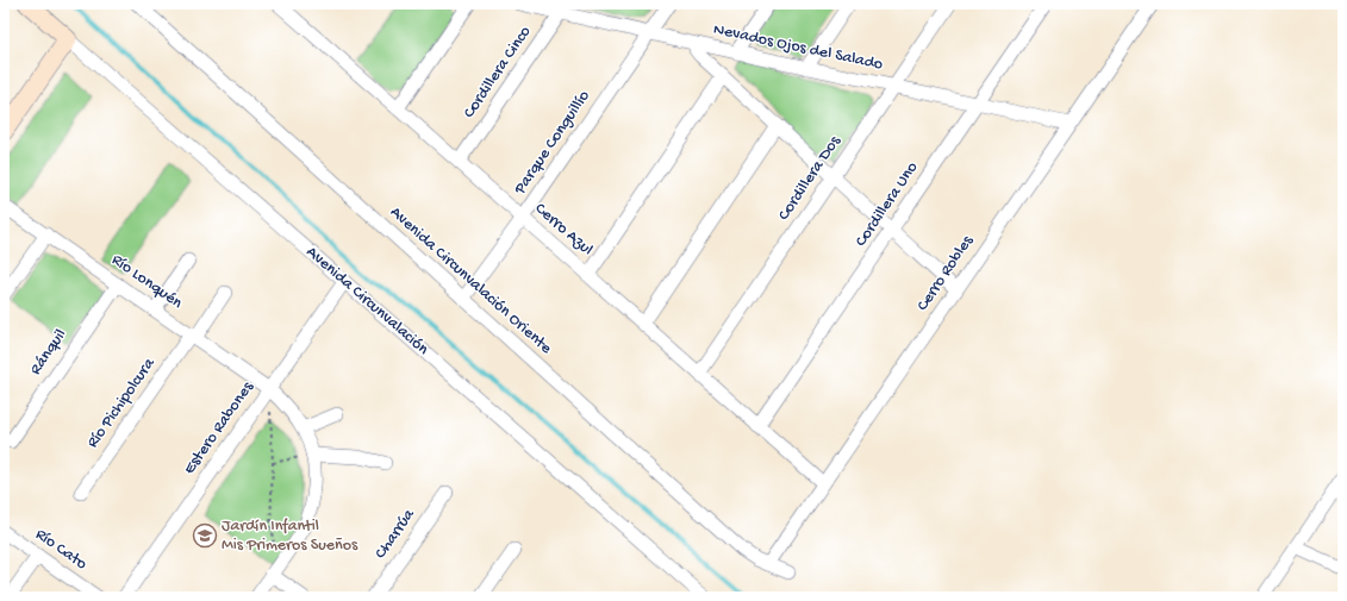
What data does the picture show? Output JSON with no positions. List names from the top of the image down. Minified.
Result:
{"streets":{"street":["Nevados Ojos del Salado","Cordillera Cinco","Parque Conguillío","Cordillera Dos","Cordillera Uno","Cerro Azul","Cerro Robles","Avenida Circunvalación Oriente","Río Lonquén","Avenida Circunvalación","Ránquil","Río Pichipolcura","Estero Rabones","Charrúa","Río Cato"]},"crossings":[["Nevados Ojos del Salado","Cordillera Cinco"],["Nevados Ojos del Salado","Parque Conguillío"],["Nevados Ojos del Salado","Cordillera Dos"],["Nevados Ojos del Salado","Cordillera Uno"],["Nevados Ojos del Salado","Cerro Robles"],["Cordillera Cinco","Cerro Azul"],["Parque Conguillío","Cerro Azul"],["Parque Conguillío","Avenida Circunvalación Oriente"],["Cordillera Dos","Cerro Azul"],["Cordillera Uno","Cerro Azul"],["Cerro Azul","Cerro Robles"],["Cerro Robles","Avenida Circunvalación Oriente"],["Río Lonquén","Ránquil"],["Río Lonquén","Río Pichipolcura"],["Río Lonquén","Estero Rabones"],["Avenida Circunvalación","Estero Rabones"]],"places":{"school or university":["Jardín Infantil Mis Primeros Sueños"]}}
